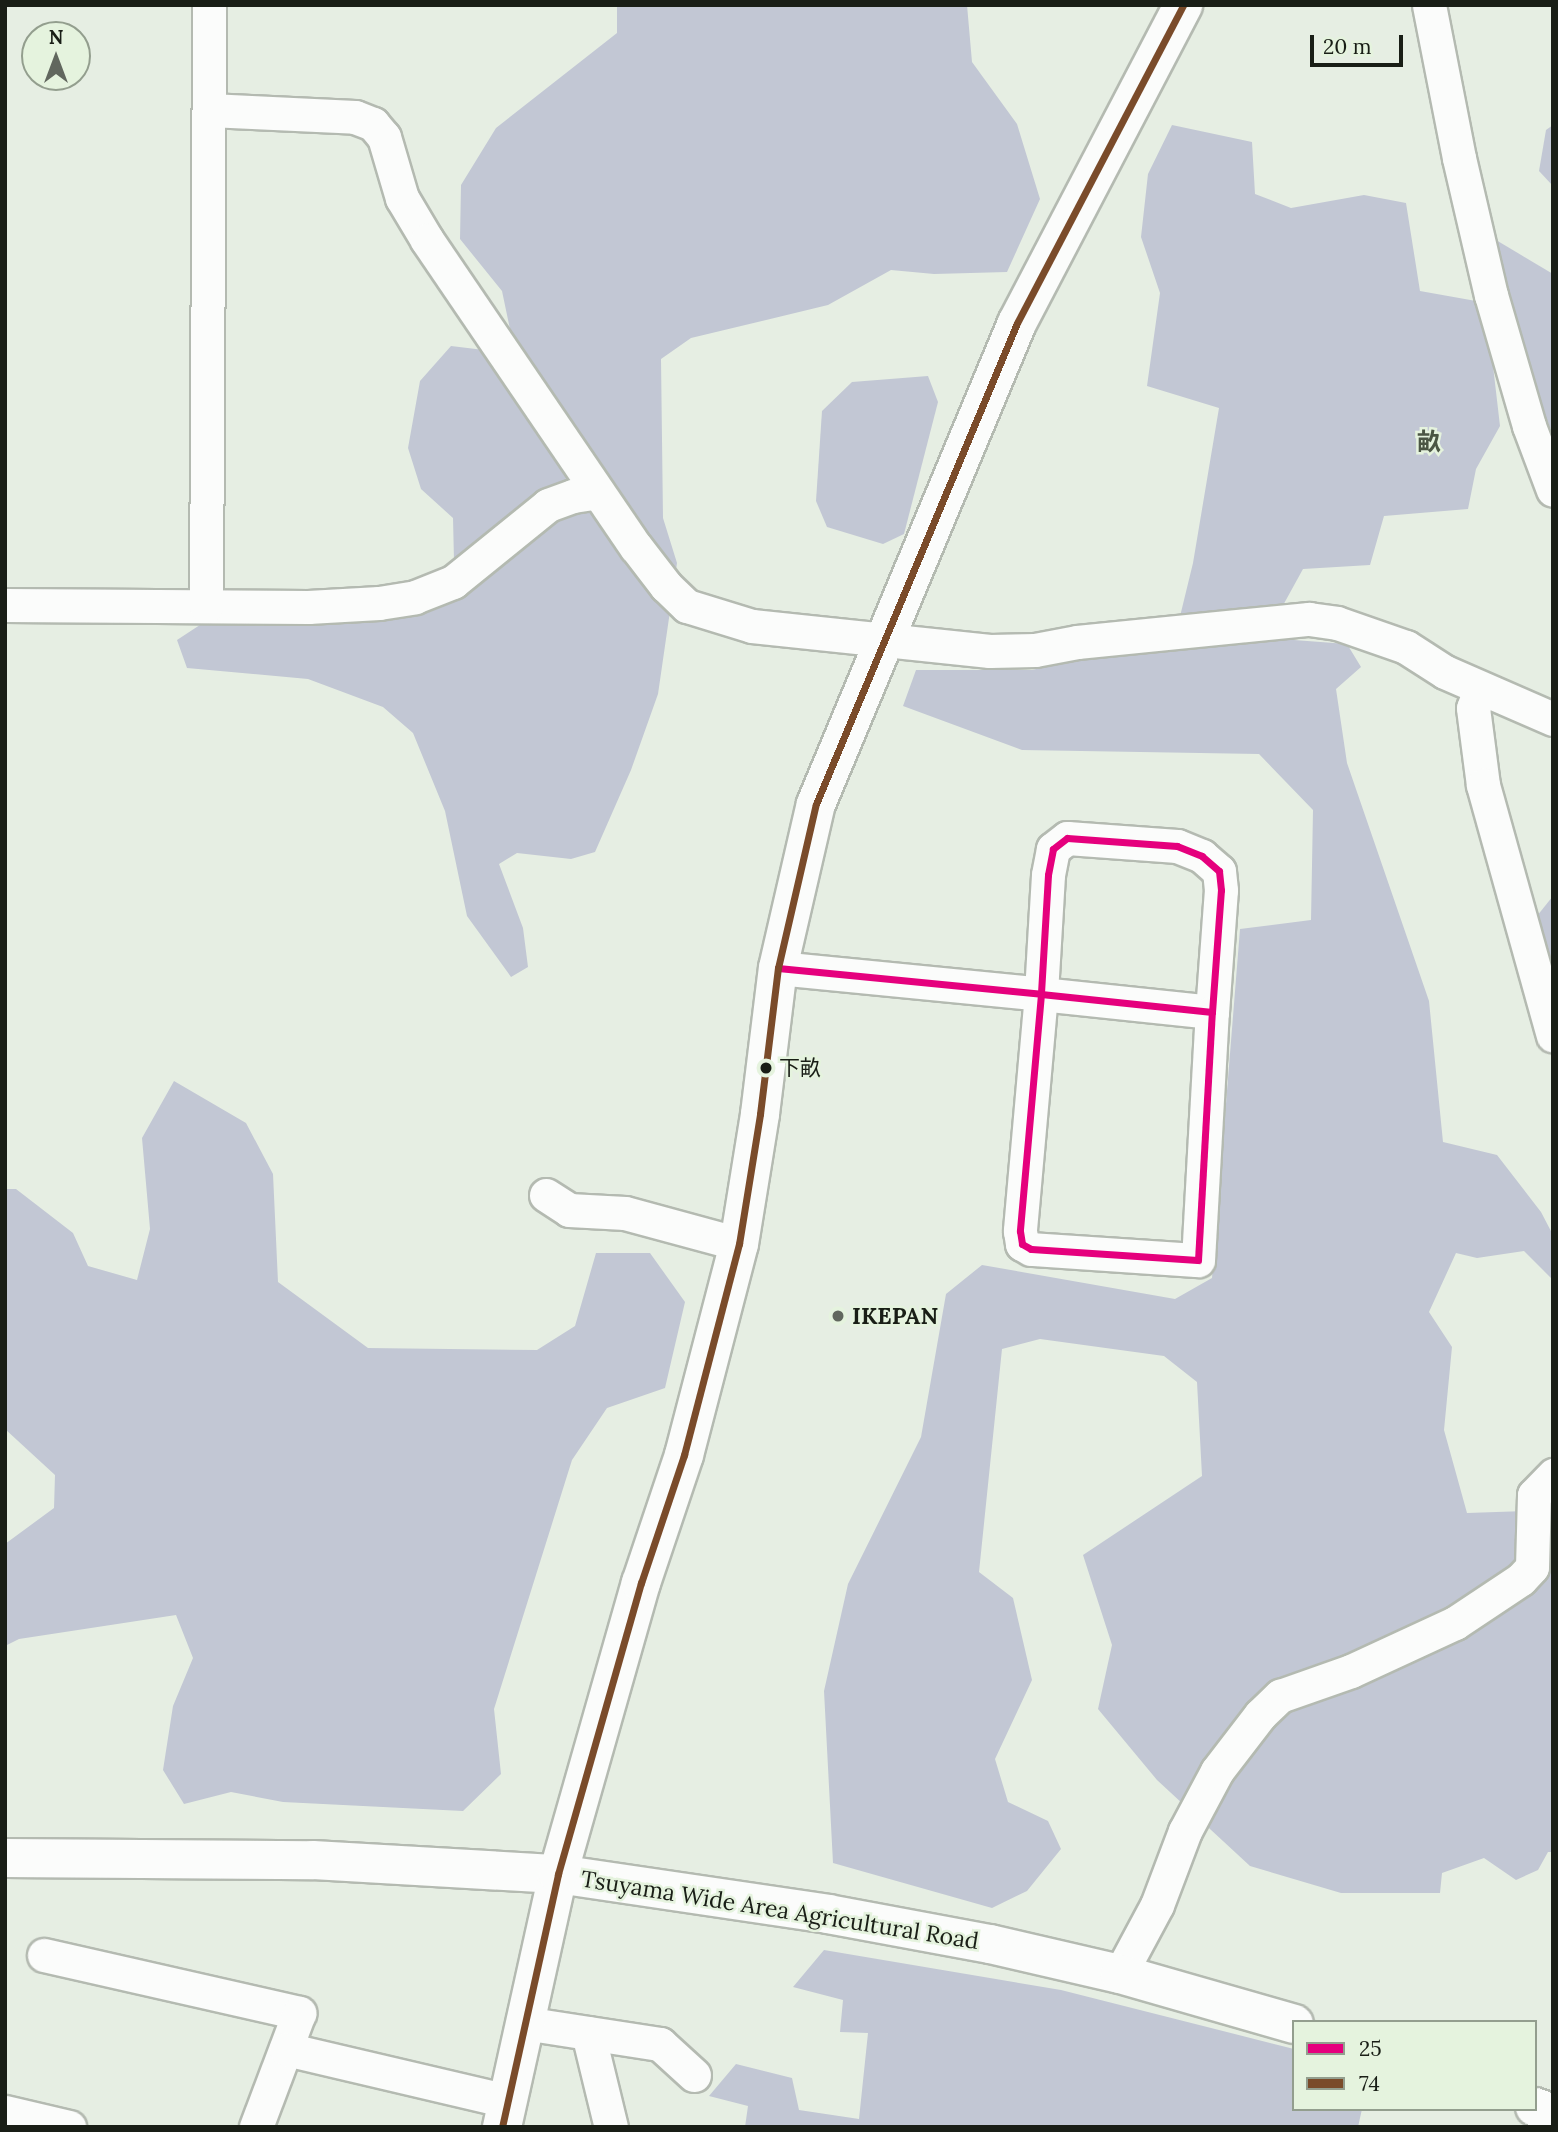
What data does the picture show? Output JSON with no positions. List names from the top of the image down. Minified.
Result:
{"streets":{"main road":["Tsuyama Wide Area Agricultural Road"]},"districts":["畝"],"places":["下畝","IKEPAN"],"lines":["transit line 74","transit line 25"],"legend":["25","74"],"scale_bar":"20 m","north":"top"}
